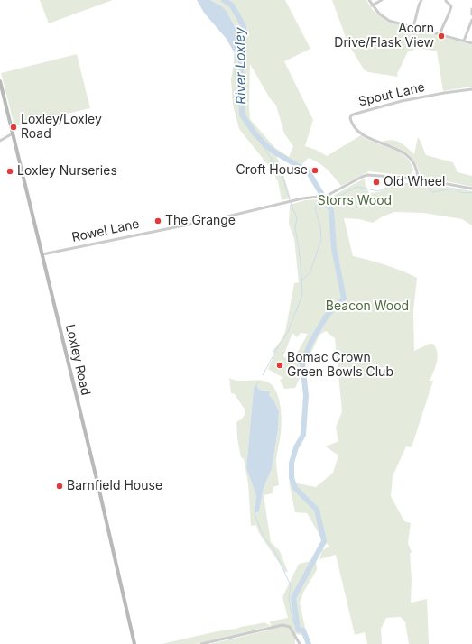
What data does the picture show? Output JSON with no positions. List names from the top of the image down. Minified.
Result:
{"streets":{"main road":["Loxley Road"],"street":["Spout Lane","Rowel Lane"]},"crossings":[["Spout Lane","Rowel Lane"],["Rowel Lane","Loxley Road"]],"water":["River Loxley"],"parks":["Storrs Wood","Beacon Wood"],"places":["Acorn Drive/Flask View","Loxley/Loxley Road","Croft House","Loxley Nurseries","Old Wheel","The Grange","Bomac Crown Green Bowls Club","Barnfield House"]}
